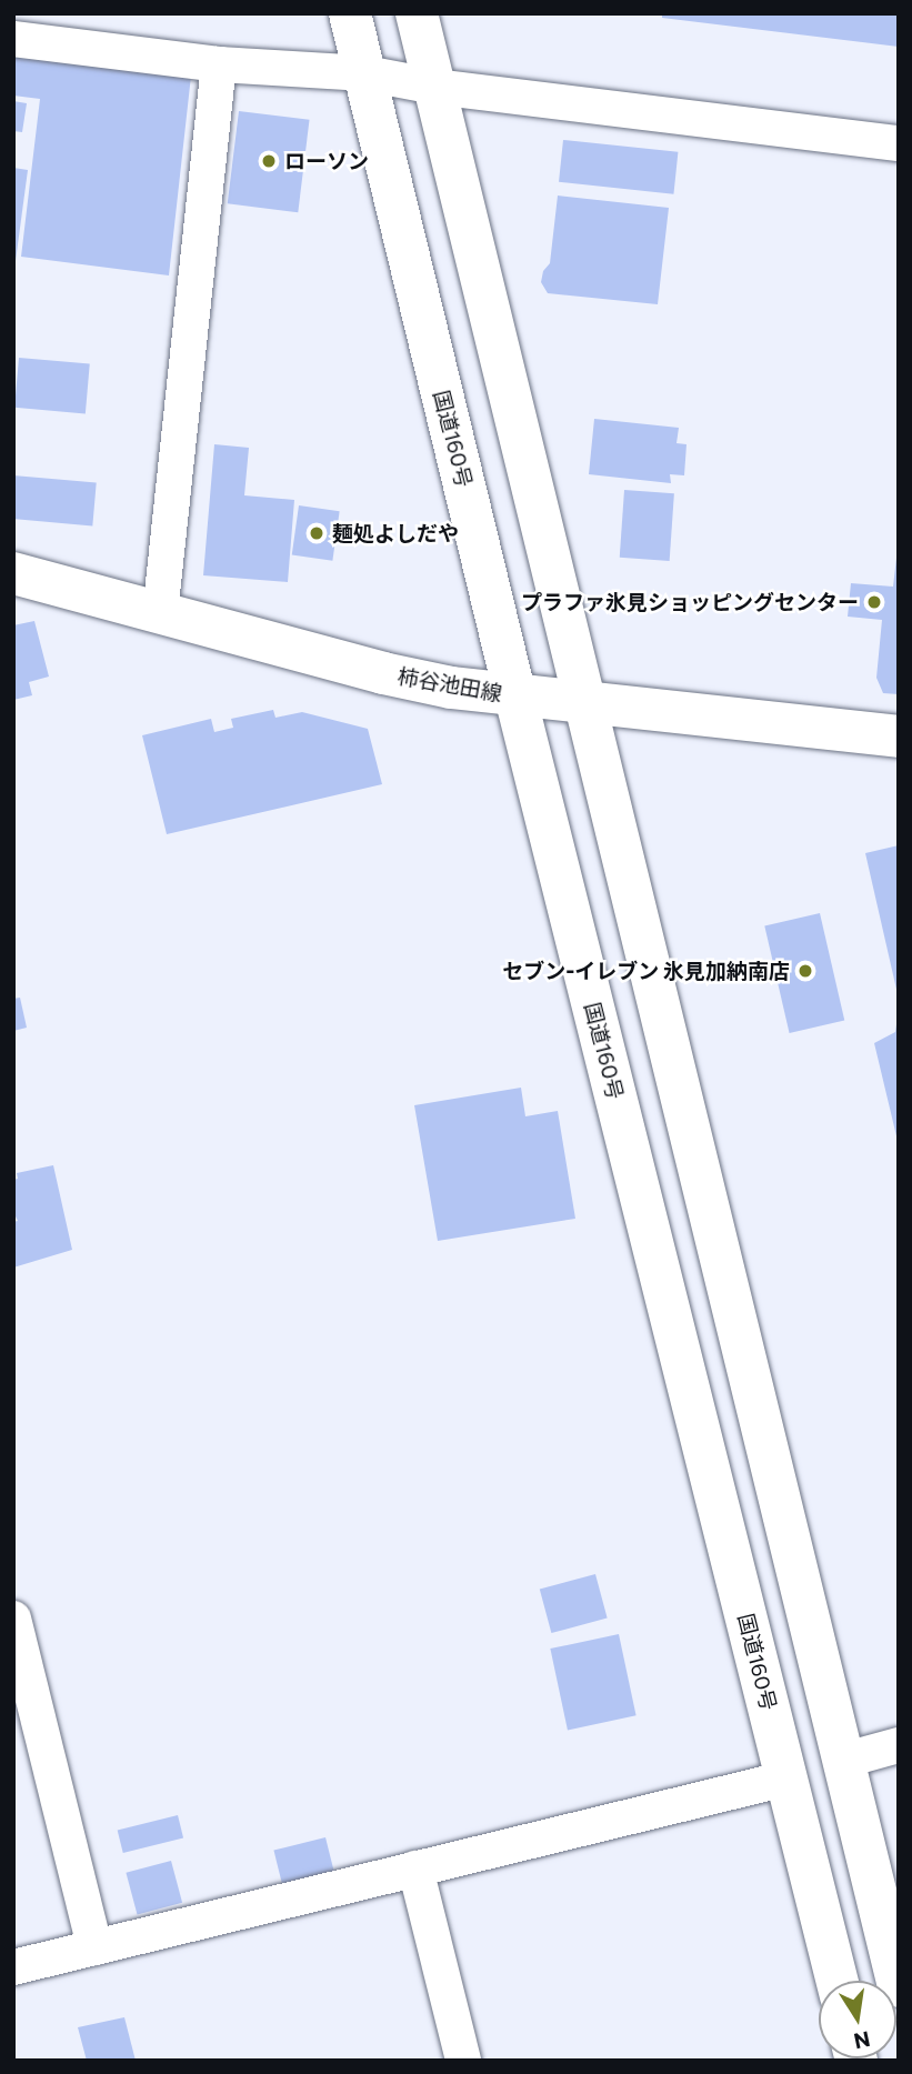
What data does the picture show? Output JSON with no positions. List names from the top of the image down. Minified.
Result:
{"streets":{"main road":["国道160号","柿谷池田線"]},"crossings":[["国道160号","柿谷池田線"]],"places":["ローソン","麺処よしだや","プラファ氷見ショッピングセンター","セブン-イレブン 氷見加納南店"],"north":"bottom"}
